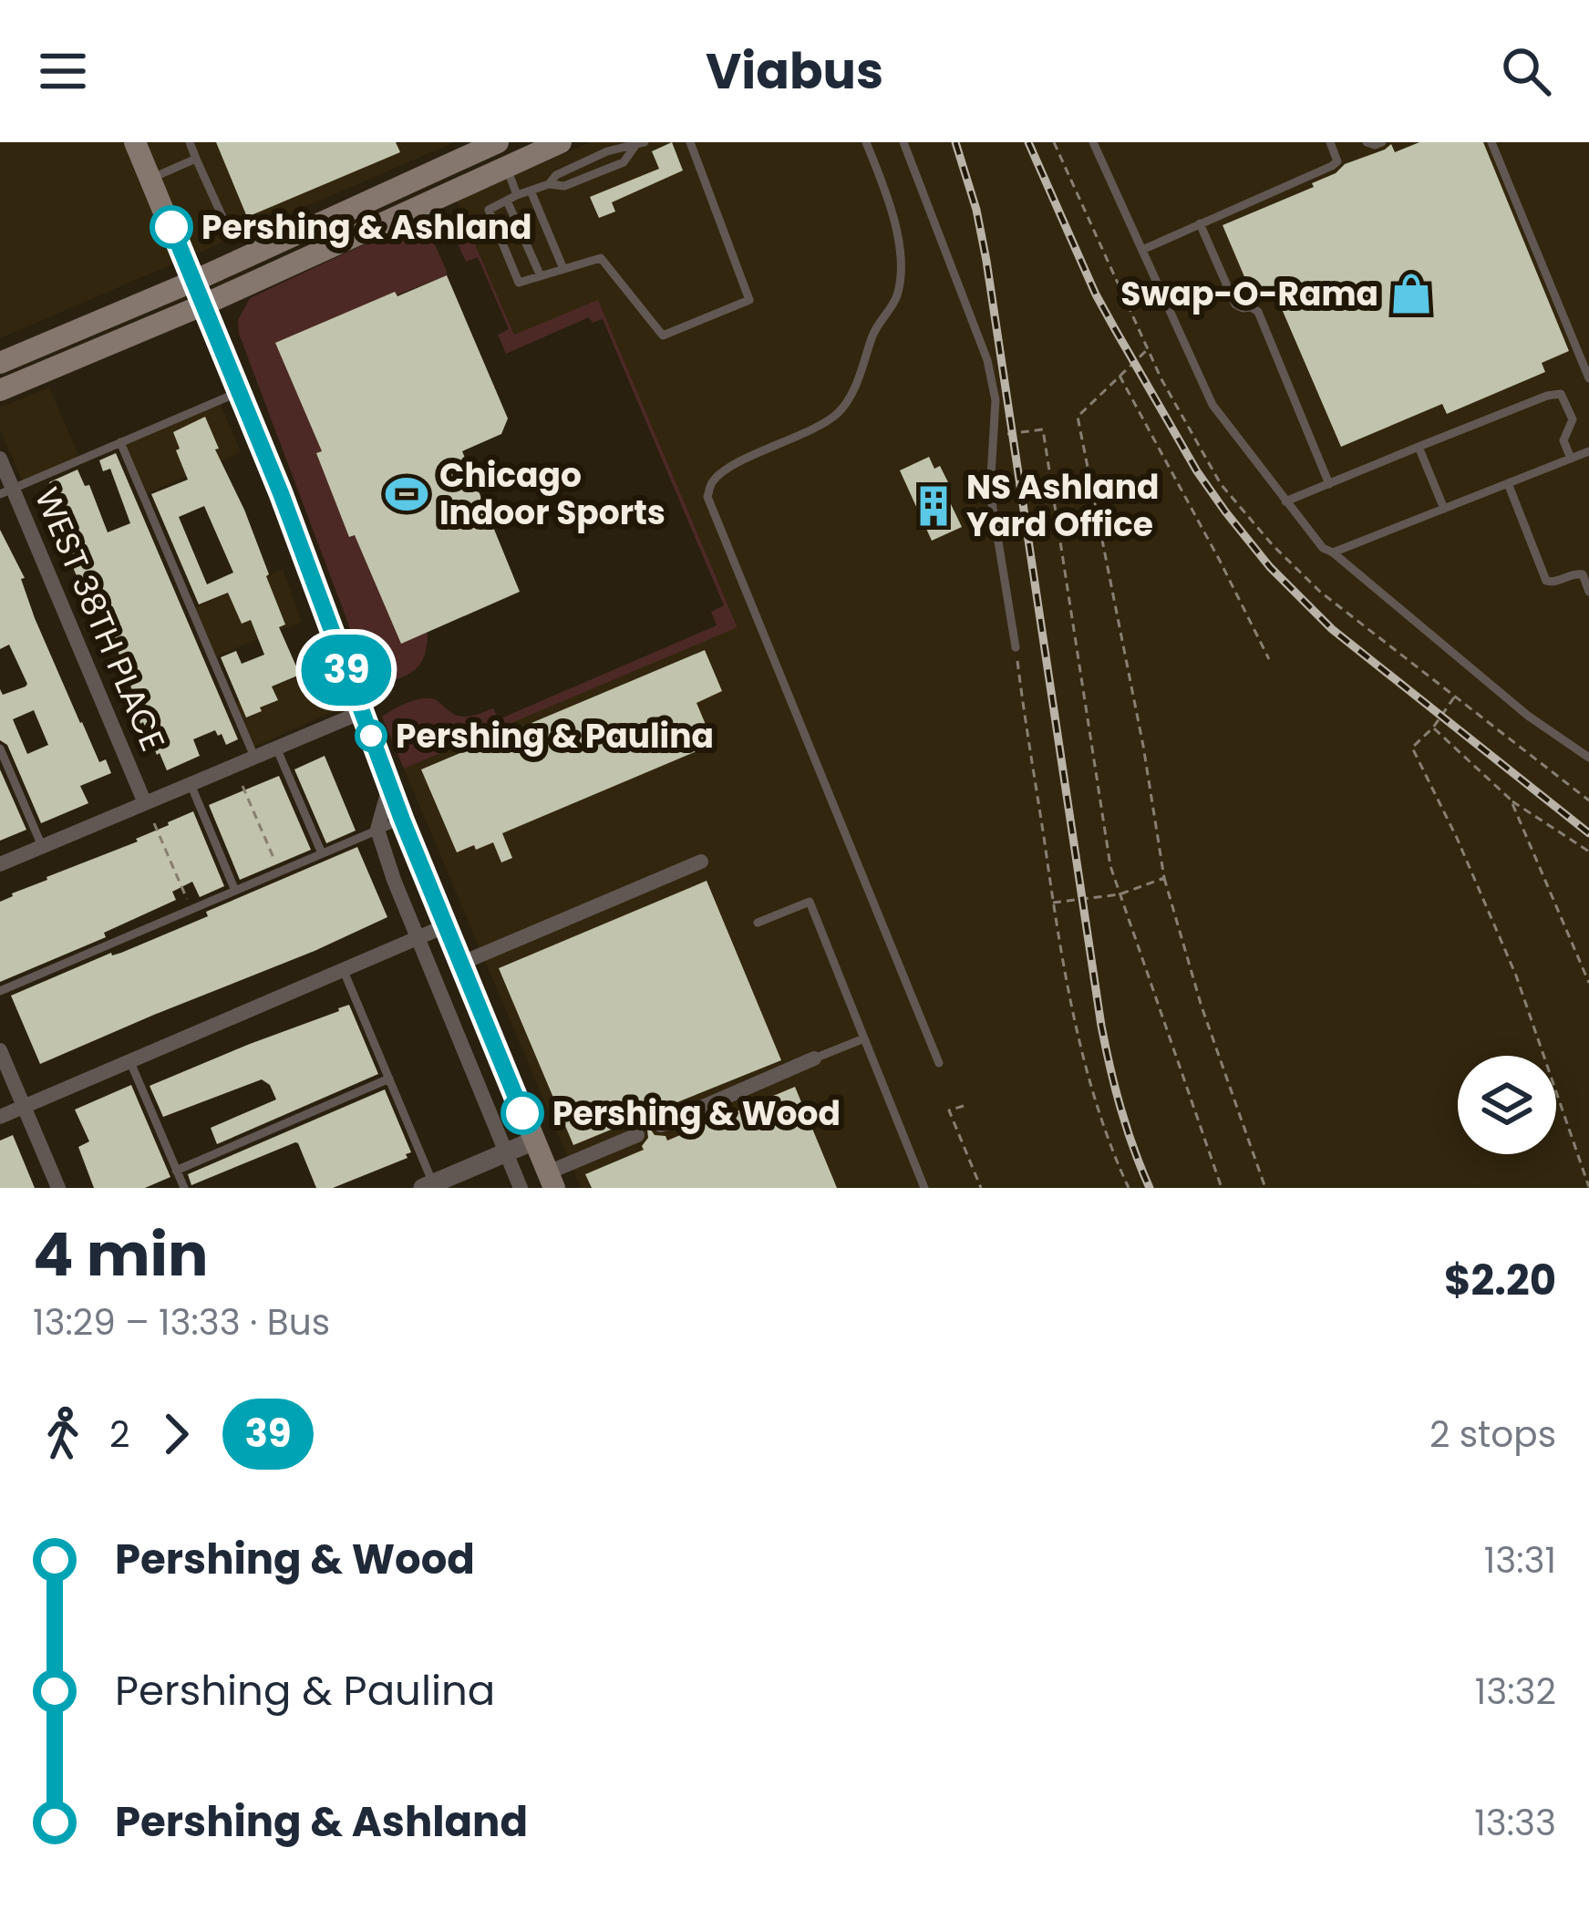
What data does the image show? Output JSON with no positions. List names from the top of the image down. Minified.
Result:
{"streets":{"street":["WEST 38TH PLACE"]},"places":{"other":["Pershing & Ashland","Pershing & Paulina","Pershing & Wood"],"shop":["Swap-O-Rama"],"sports":["Chicago Indoor Sports"],"building":["NS Ashland Yard Office"]},"lines":["bus line 39"],"page":{"header":"Viabus","on_map":"39","heading":["4 min","13:29 – 13:33 · Bus","$2.20"],"legs":["2","39","2 stops"],"list":[{"name":"Pershing & Wood","value":"13:31"},{"name":"Pershing & Paulina","value":"13:32"},{"name":"Pershing & Ashland","value":"13:33"}]}}
